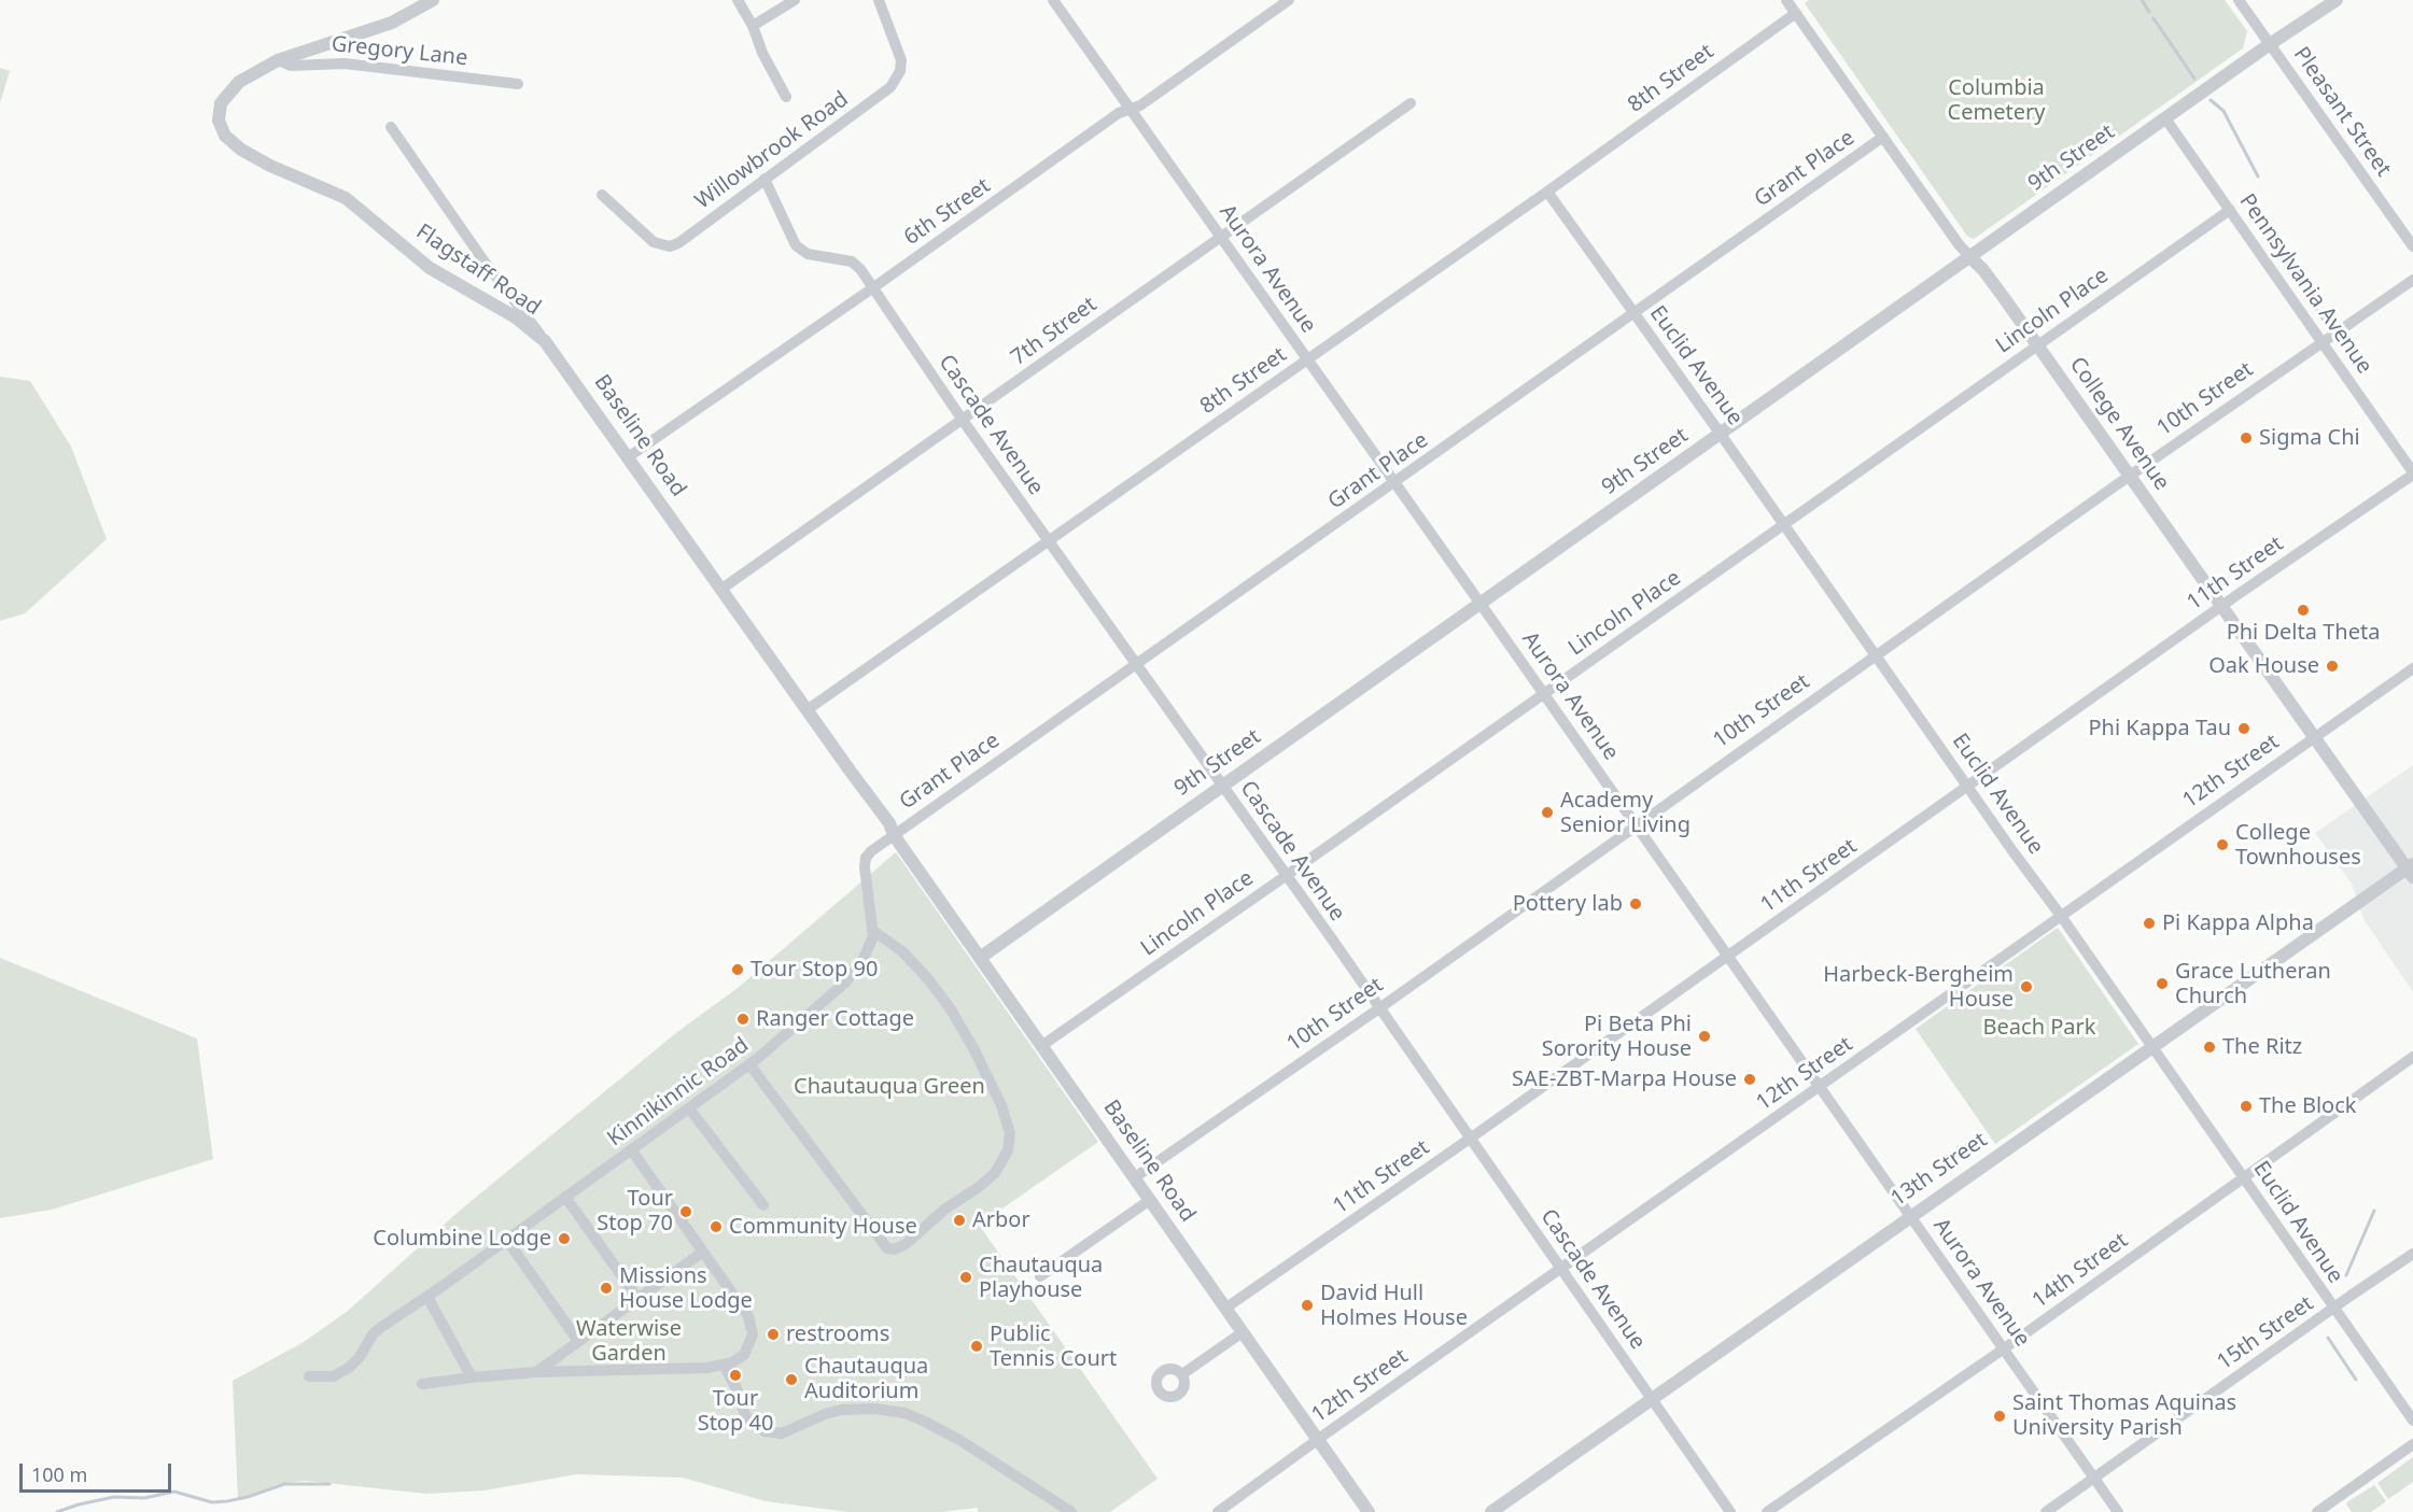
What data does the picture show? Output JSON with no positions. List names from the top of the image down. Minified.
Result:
{"streets":{"street":["Gregory Lane","8th Street","Pleasant Street","Willowbrook Road","9th Street","Grant Place","6th Street","Aurora Avenue","Flagstaff Road","Pennsylvania Avenue","Lincoln Place","7th Street","Euclid Avenue","10th Street","College Avenue","Cascade Avenue","Baseline Road","11th Street","12th Street","Kinnikinnic Road","13th Street","14th Street","15th Street"]},"crossings":[["Gregory Lane","Flagstaff Road"],["8th Street","Aurora Avenue"],["8th Street","Euclid Avenue"],["8th Street","College Avenue"],["8th Street","Cascade Avenue"],["8th Street","Baseline Road"],["Pleasant Street","9th Street"],["Willowbrook Road","Cascade Avenue"],["9th Street","Aurora Avenue"],["9th Street","Pennsylvania Avenue"],["9th Street","Euclid Avenue"],["9th Street","College Avenue"],["9th Street","Cascade Avenue"],["9th Street","Baseline Road"],["Grant Place","Aurora Avenue"],["Grant Place","Euclid Avenue"],["Grant Place","College Avenue"],["Grant Place","Cascade Avenue"],["Grant Place","Baseline Road"],["Grant Place","Kinnikinnic Road"],["6th Street","Aurora Avenue"],["6th Street","Cascade Avenue"],["6th Street","Baseline Road"],["Aurora Avenue","Lincoln Place"],["Aurora Avenue","7th Street"],["Aurora Avenue","10th Street"],["Aurora Avenue","11th Street"],["Aurora Avenue","12th Street"],["Aurora Avenue","13th Street"],["Aurora Avenue","14th Street"],["Aurora Avenue","15th Street"],["Flagstaff Road","Baseline Road"],["Pennsylvania Avenue","Lincoln Place"],["Pennsylvania Avenue","10th Street"],["Pennsylvania Avenue","11th Street"],["Lincoln Place","Euclid Avenue"],["Lincoln Place","College Avenue"],["Lincoln Place","Cascade Avenue"],["Lincoln Place","Baseline Road"],["7th Street","Cascade Avenue"],["7th Street","Baseline Road"],["Euclid Avenue","10th Street"],["Euclid Avenue","11th Street"],["Euclid Avenue","12th Street"],["Euclid Avenue","13th Street"],["Euclid Avenue","14th Street"],["Euclid Avenue","15th Street"],["10th Street","College Avenue"],["10th Street","Cascade Avenue"],["10th Street","Baseline Road"],["College Avenue","11th Street"],["College Avenue","12th Street"],["College Avenue","13th Street"],["Cascade Avenue","11th Street"],["Cascade Avenue","12th Street"],["Cascade Avenue","13th Street"],["Baseline Road","11th Street"],["Baseline Road","12th Street"],["Baseline Road","Kinnikinnic Road"]],"parks":["Columbia Cemetery","Beach Park","Chautauqua Green","Waterwise Garden"],"places":["Sigma Chi","Phi Delta Theta","Oak House","Phi Kappa Tau","Academy Senior Living","College Townhouses","Pottery lab","Pi Kappa Alpha","Tour Stop 90","Grace Lutheran Church","Harbeck-Bergheim House","Ranger Cottage","Pi Beta Phi Sorority House","The Ritz","SAE-ZBT-Marpa House","The Block","Tour Stop 70","Arbor","Community House","Columbine Lodge","Chautauqua Playhouse","Missions House Lodge","David Hull Holmes House","restrooms","Public Tennis Court","Tour Stop 40","Chautauqua Auditorium","Saint Thomas Aquinas University Parish"],"scale_bar":"100 m"}
